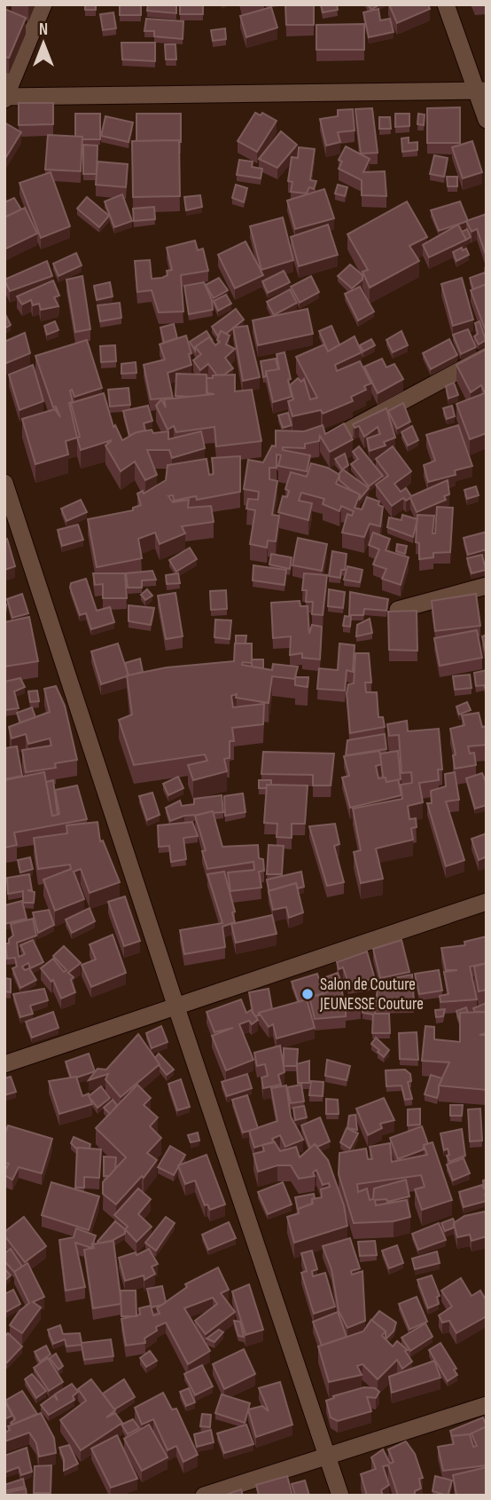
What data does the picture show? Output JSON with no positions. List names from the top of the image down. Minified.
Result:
{"places":["Salon de Couture JEUNESSE Couture"],"north":"top"}
